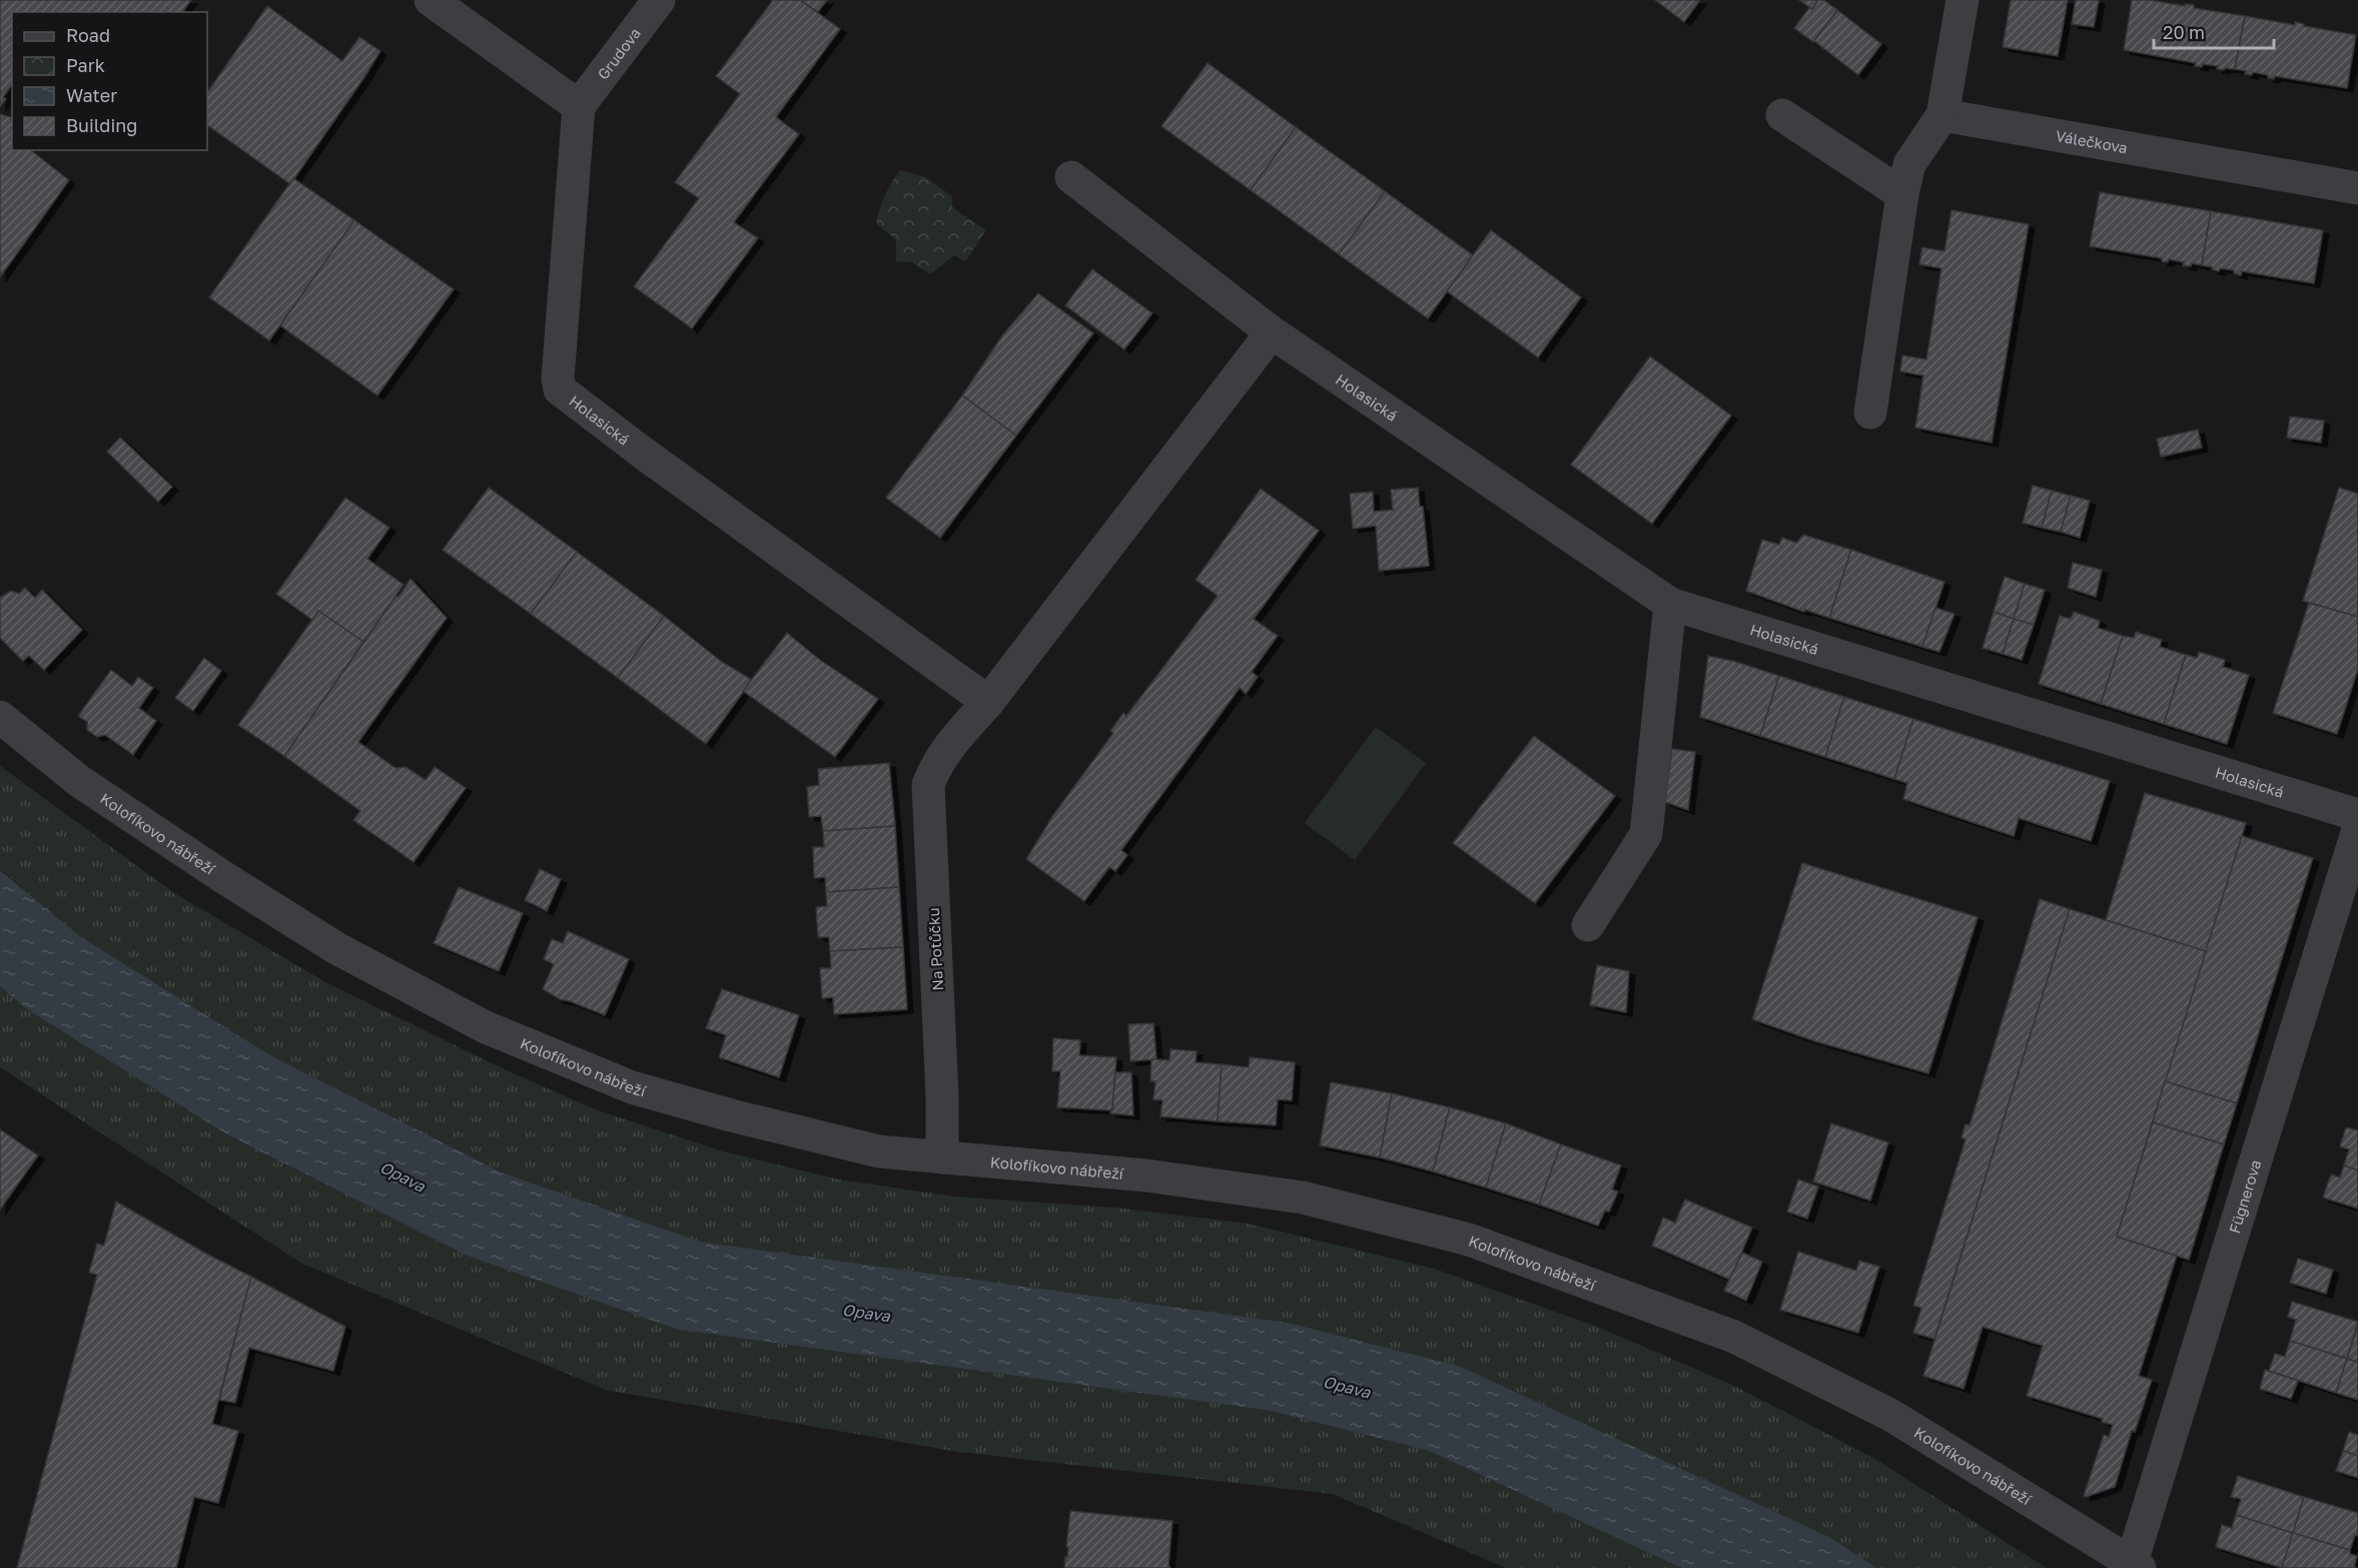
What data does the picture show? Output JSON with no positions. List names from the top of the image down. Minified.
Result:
{"streets":{"street":["Grudova","Válečkova","Holasická","Kolofíkovo nábřeží","Na Potůčku","Fügnerova"]},"crossings":[["Grudova","Holasická"],["Holasická","Na Potůčku"],["Kolofíkovo nábřeží","Na Potůčku"],["Kolofíkovo nábřeží","Fügnerova"]],"water":["Opava"],"legend":["Road","Park","Water","Building"],"scale_bar":"20 m"}
